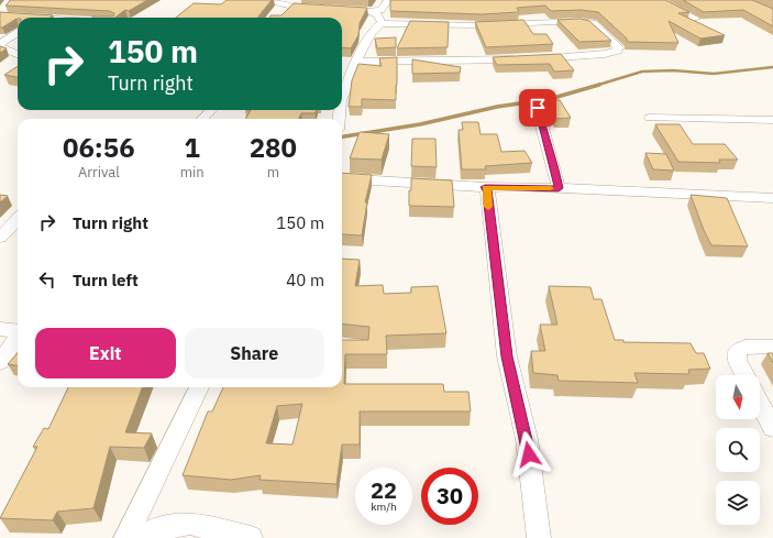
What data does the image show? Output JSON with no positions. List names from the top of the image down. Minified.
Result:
{"north":"bottom","page":{"turn":["150 m","Turn right"],"eta":["06:56","Arrival","1","min","280","m"],"list":[{"name":"Turn right","value":"150 m"},{"name":"Turn left","value":"40 m"}],"buttons":["Exit","Share"],"speed":"22 km/h","limit":"30"}}
